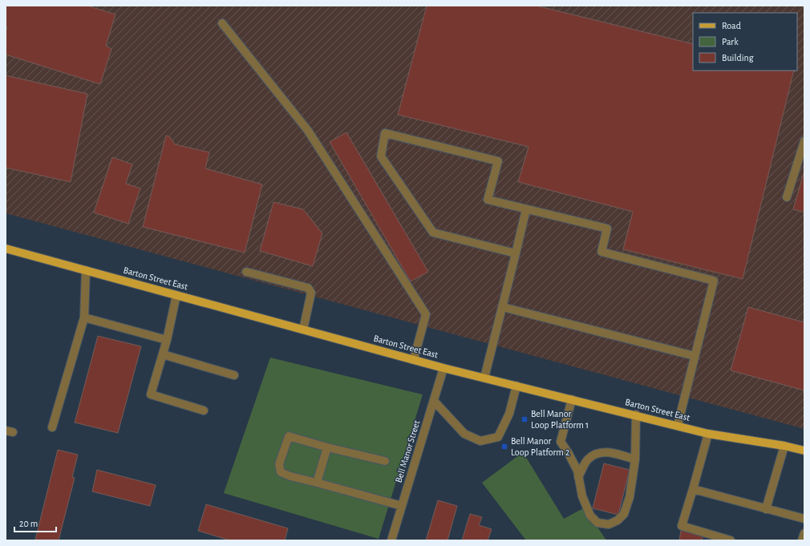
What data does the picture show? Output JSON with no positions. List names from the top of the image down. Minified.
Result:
{"streets":{"main road":["Barton Street East"],"street":["Bell Manor Street"]},"crossings":[["Barton Street East","Bell Manor Street"]],"places":{"transit":["Bell Manor Loop Platform 1","Bell Manor Loop Platform 2"]},"legend":["Road","Park","Building"],"scale_bar":"20 m"}
